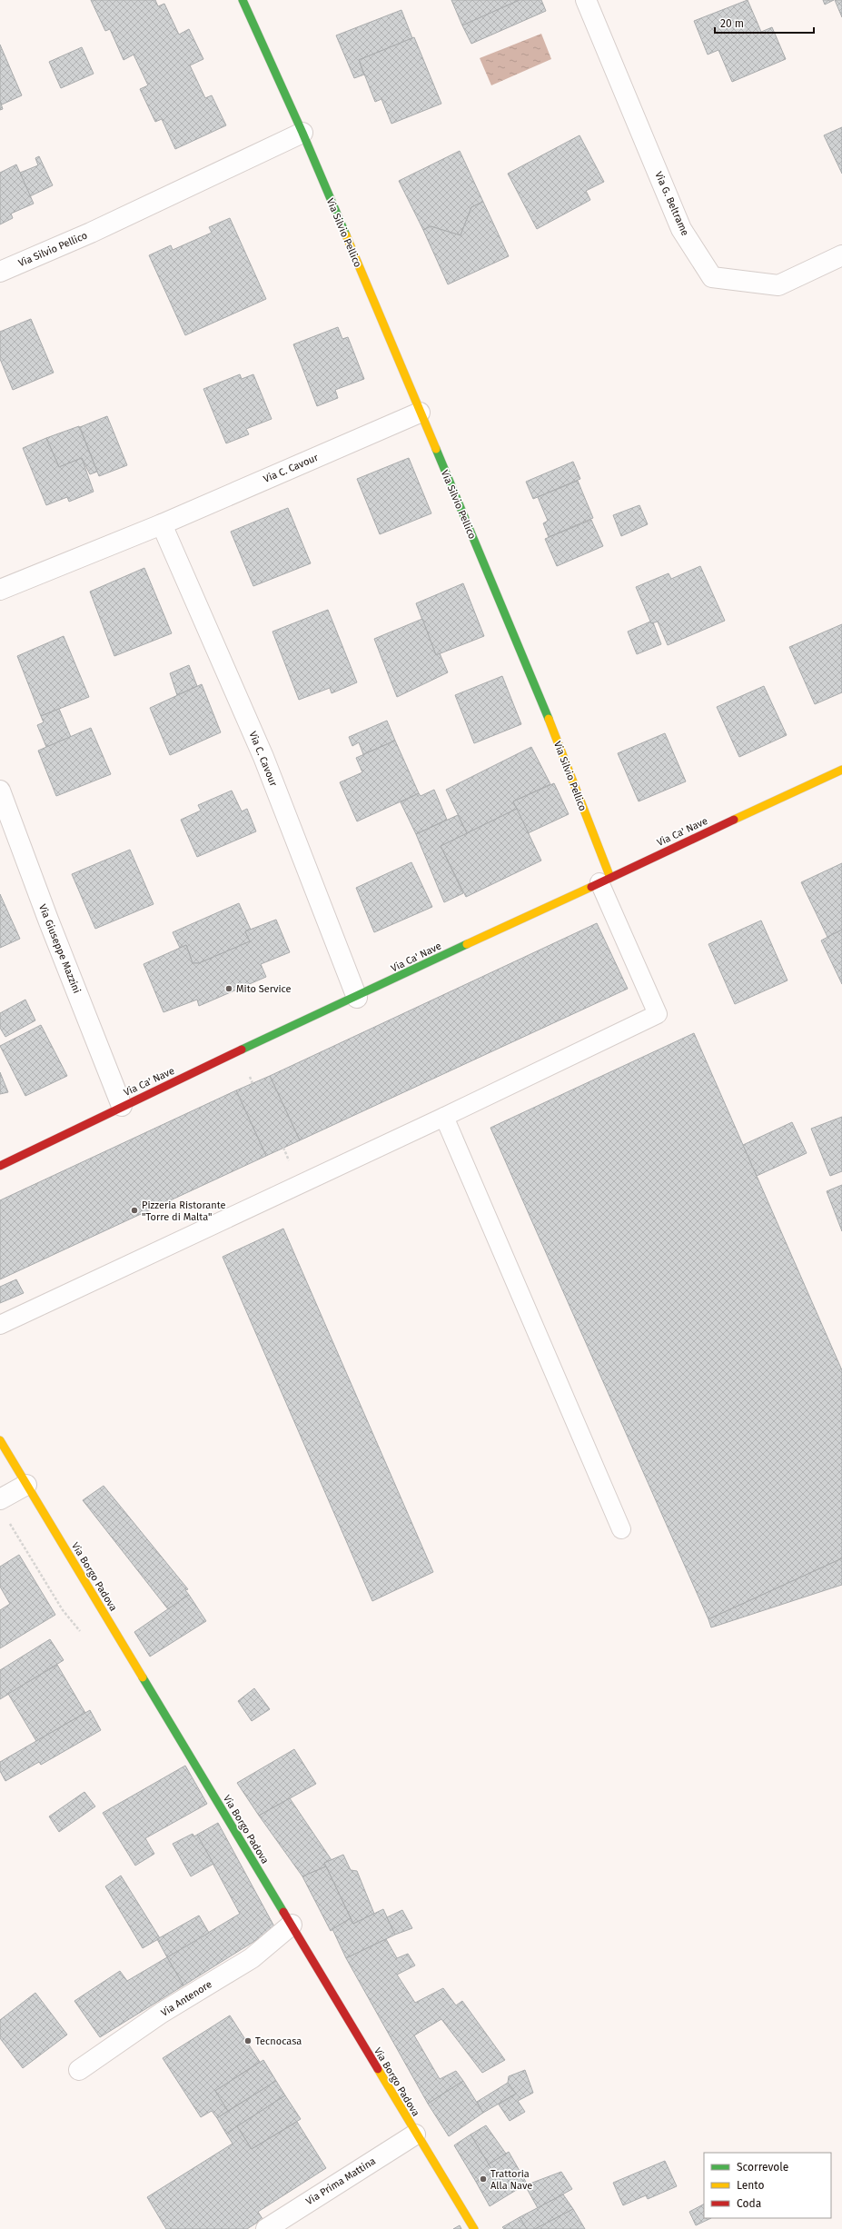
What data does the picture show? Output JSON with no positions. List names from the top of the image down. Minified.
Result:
{"streets":{"street":["Via G. Beltrame","Via Silvio Pellico","Via C. Cavour","Via Ca' Nave","Via Giuseppe Mazzini","Via Borgo Padova","Via Antenore","Via Prima Mattina"]},"crossings":[["Via Silvio Pellico","Via C. Cavour"],["Via Silvio Pellico","Via Ca' Nave"],["Via C. Cavour","Via Ca' Nave"],["Via Ca' Nave","Via Giuseppe Mazzini"],["Via Borgo Padova","Via Antenore"],["Via Borgo Padova","Via Prima Mattina"]],"places":["Mito Service","Pizzeria Ristorante \"Torre di Malta\"","Tecnocasa","Trattoria Alla Nave"],"legend":["Scorrevole","Lento","Coda"],"scale_bar":"20 m"}
